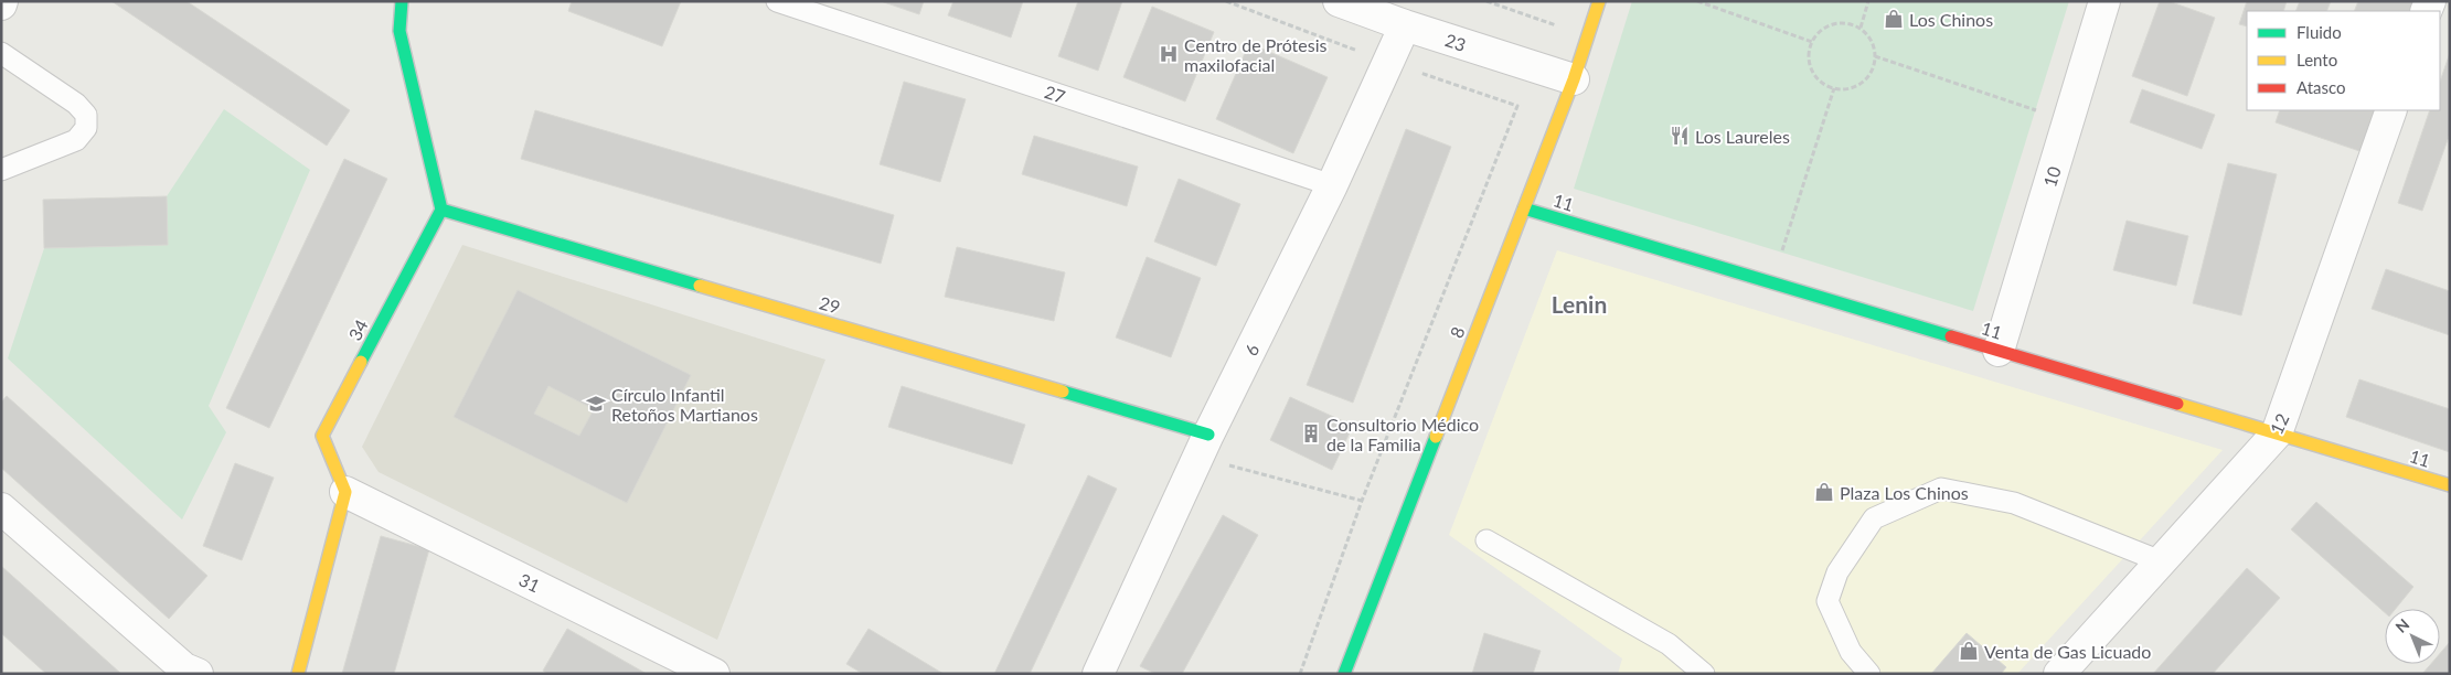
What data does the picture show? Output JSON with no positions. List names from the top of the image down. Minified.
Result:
{"streets":{"street":["23","10","11","29","34","8","6","12","31"],"lane":["27"]},"crossings":[["23","8"],["23","6"],["27","6"],["10","11"],["11","8"],["11","12"],["29","34"],["29","6"],["34","31"]],"districts":["Lenin"],"places":{"shop":["Los Chinos","Plaza Los Chinos","Venta de Gas Licuado"],"hospital":["Centro de Prótesis maxilofacial"],"restaurant":["Los Laureles"],"school or university":["Círculo Infantil Retoños Martianos"],"building":["Consultorio Médico de la Familia"]},"legend":["Fluido","Lento","Atasco"],"north":"top left"}
